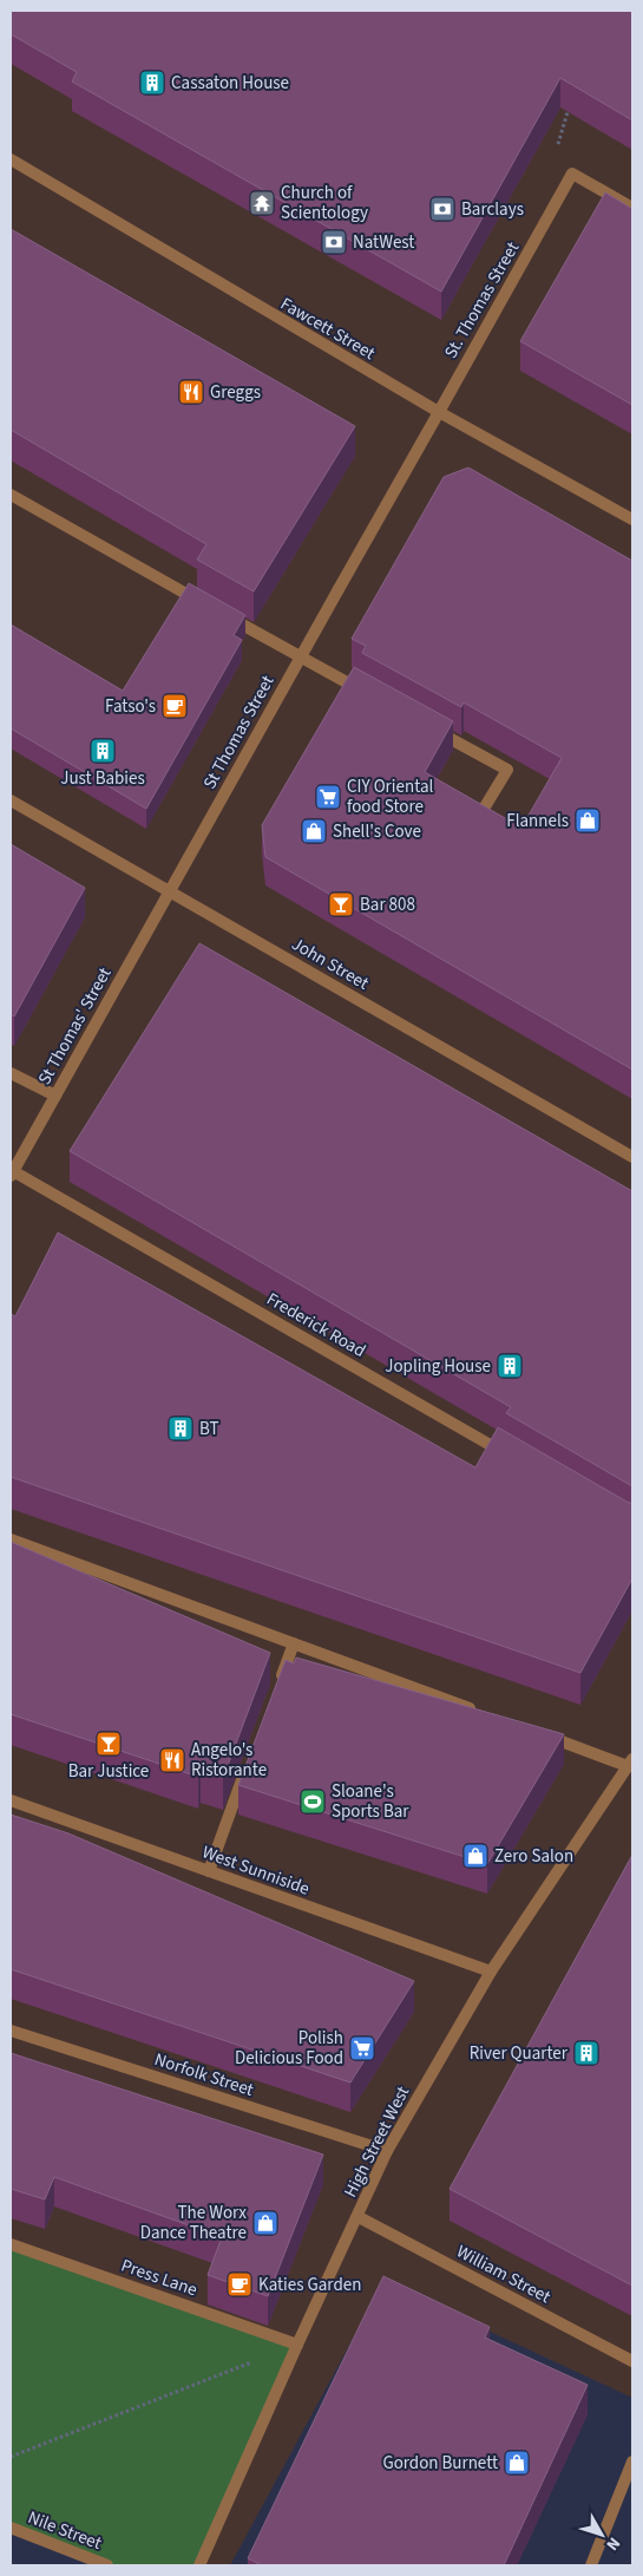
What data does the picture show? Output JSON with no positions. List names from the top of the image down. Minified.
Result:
{"streets":{"street":["St. Thomas Street","Fawcett Street","St Thomas Street","John Street","St Thomas' Street","Frederick Road","West Sunniside","Norfolk Street","High Street West","William Street","Press Lane","Nile Street"]},"crossings":[["St. Thomas Street","Fawcett Street"],["St. Thomas Street","St Thomas Street"],["St Thomas Street","John Street"],["St Thomas Street","St Thomas' Street"],["John Street","St Thomas' Street"],["St Thomas' Street","Frederick Road"],["West Sunniside","High Street West"],["Norfolk Street","High Street West"],["High Street West","William Street"],["High Street West","Press Lane"]],"places":{"building":["Cassaton House","Just Babies","Jopling House","BT","River Quarter"],"temple":["Church of Scientology"],"bank":["Barclays","NatWest"],"restaurant":["Greggs","Angelo's Ristorante"],"cafe":["Fatso's","Katies Garden"],"supermarket":["CIY Oriental food Store","Polish Delicious Food"],"shop":["Flannels","Shell's Cove","Zero Salon","The Worx Dance Theatre","Gordon Burnett"],"bar":["Bar 808","Bar Justice"],"sports":["Sloane's Sports Bar"]},"north":"bottom right"}
